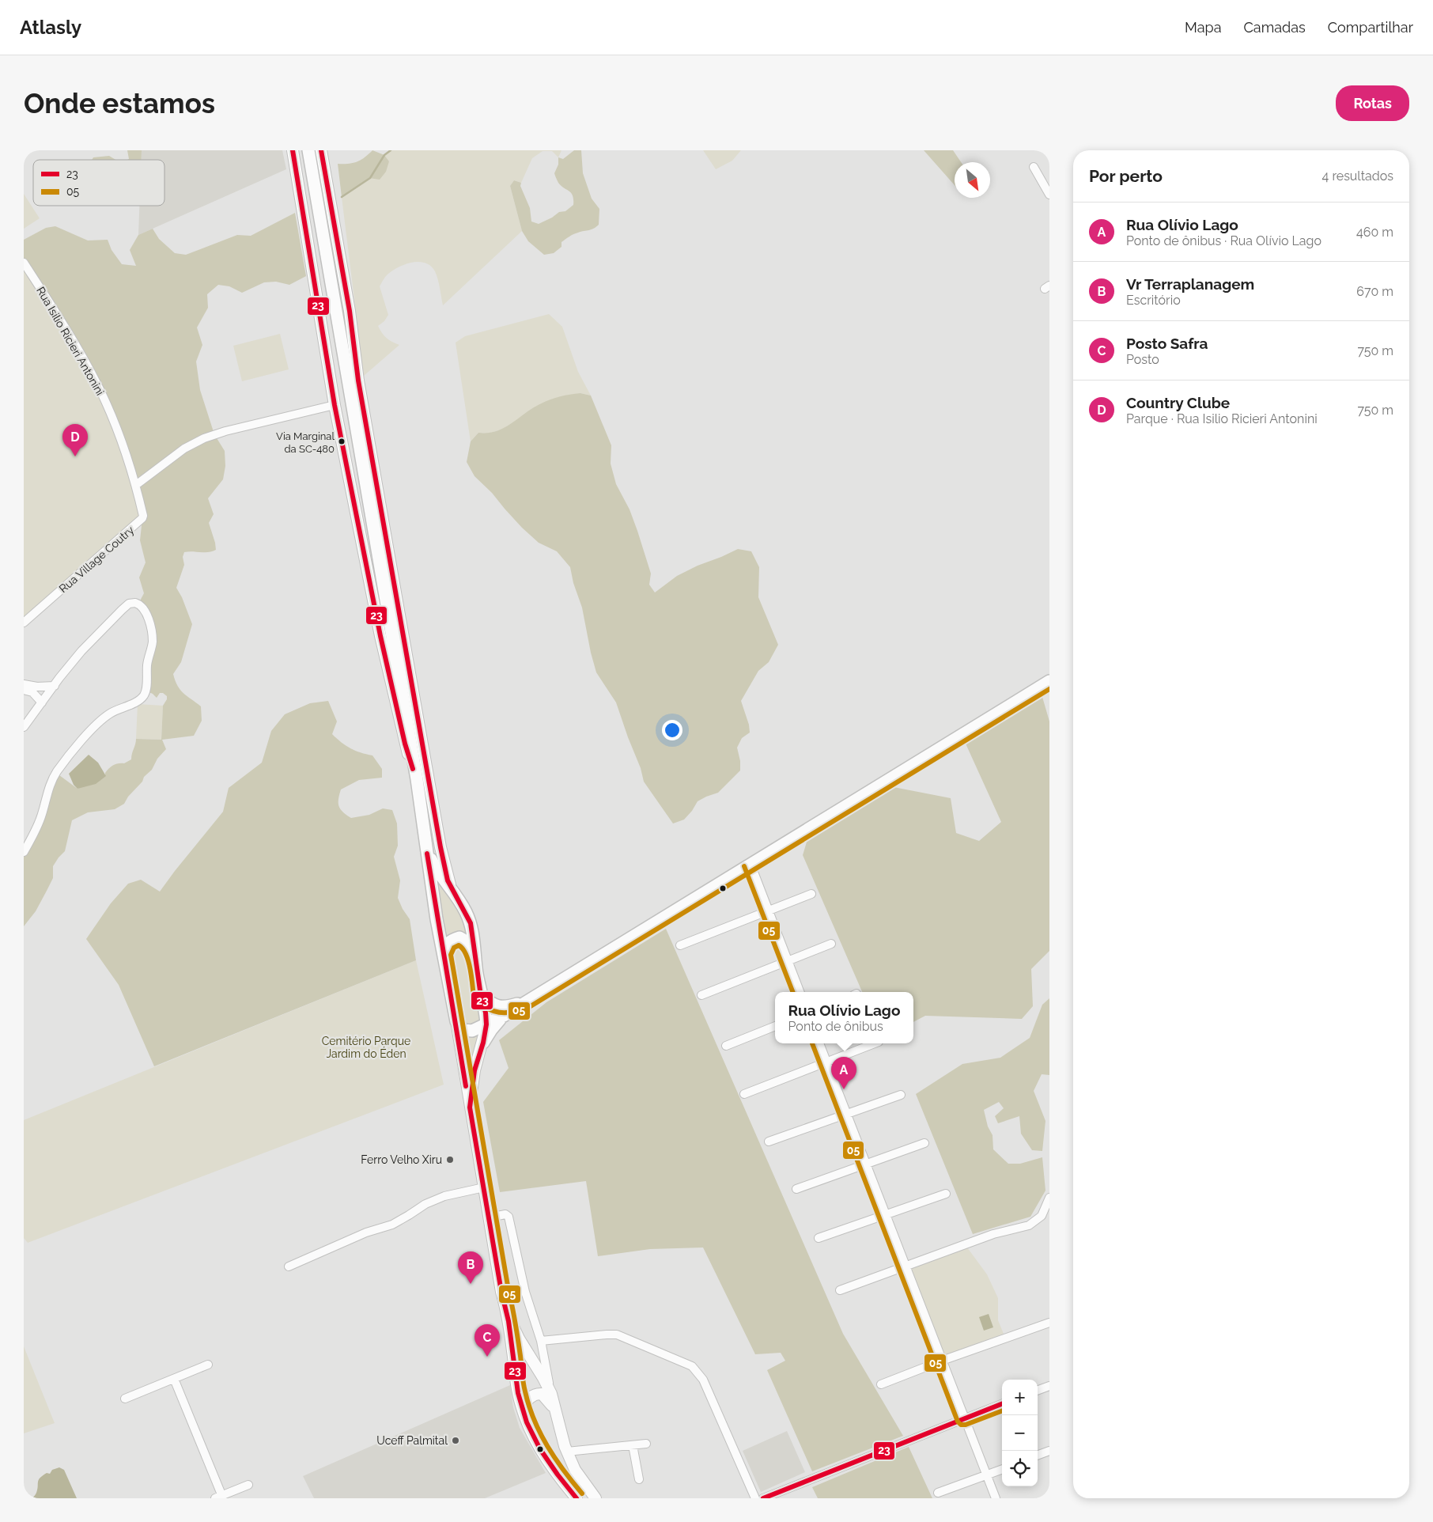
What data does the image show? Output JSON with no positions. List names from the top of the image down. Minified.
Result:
{"streets":{"street":["Rua Isilio Ricieri Antonini","Rua Village Coutry"]},"crossings":[["Rua Isilio Ricieri Antonini","Rua Village Coutry"]],"parks":["Cemitério Parque Jardim do Éden"],"places":["Via Marginal da SC-480","Ferro Velho Xiru","Uceff Palmital"],"lines":["transit line 23","transit line 05"],"legend":["23","05"],"north":"bottom right","page":{"header":"Atlasly","nav":["Mapa","Camadas","Compartilhar"],"buttons":"Rotas","title":"Onde estamos","heading":["Por perto","4 resultados"],"list":[{"mark":"A","name":"Rua Olívio Lago","note":"Ponto de ônibus · Rua Olívio Lago","value":"460 m"},{"mark":"B","name":"Vr Terraplanagem","note":"Escritório","value":"670 m"},{"mark":"C","name":"Posto Safra","note":"Posto","value":"750 m"},{"mark":"D","name":"Country Clube","note":"Parque · Rua Isilio Ricieri Antonini","value":"750 m"}],"pins":["D","A","B","C"],"popup":["Rua Olívio Lago","Ponto de ônibus"],"map_buttons":["+","−"]}}
